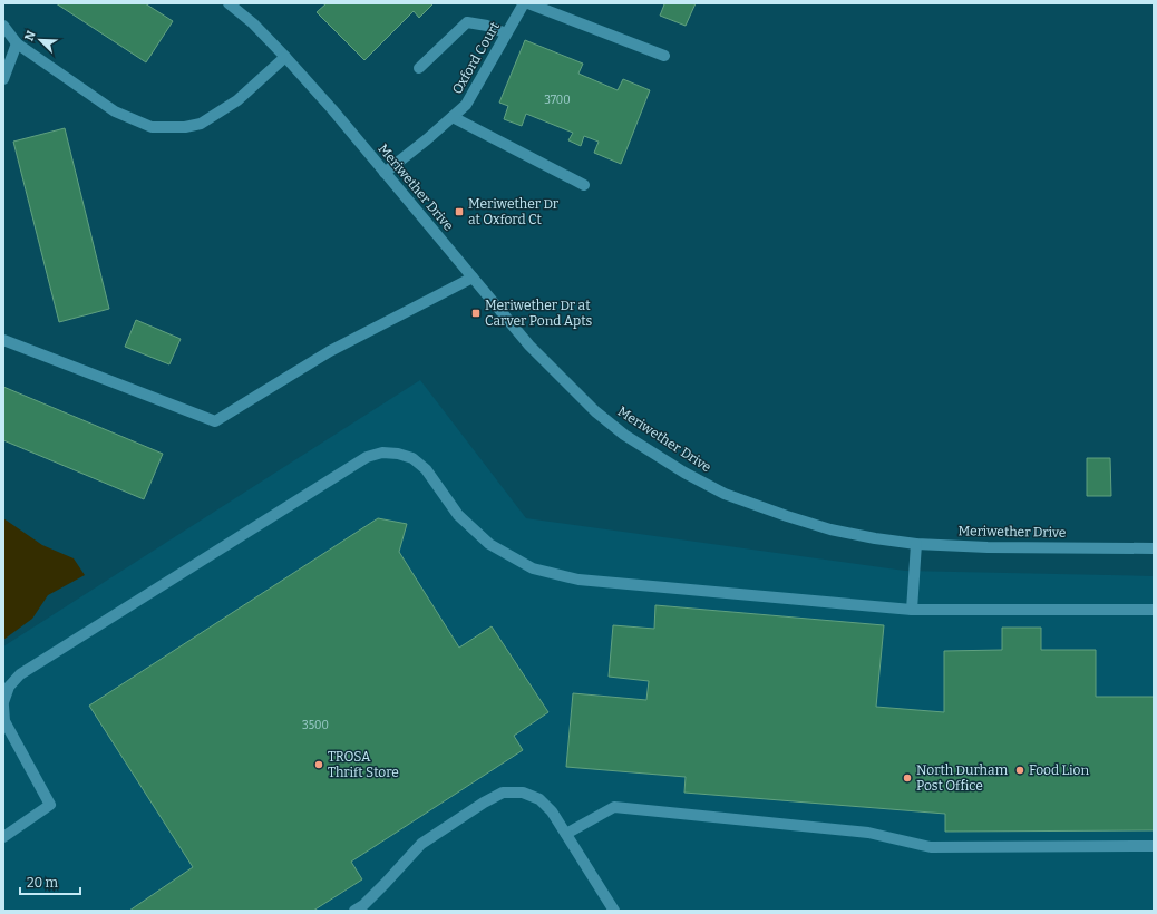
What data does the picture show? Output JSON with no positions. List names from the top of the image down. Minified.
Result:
{"streets":{"street":["Oxford Court","Meriwether Drive"]},"crossings":[["Oxford Court","Meriwether Drive"]],"places":{"transit":["Meriwether Dr at Oxford Ct","Meriwether Dr at Carver Pond Apts"],"other":["TROSA Thrift Store","Food Lion","North Durham Post Office"]},"house_numbers":["3700","3500"],"scale_bar":"20 m","north":"top left"}
